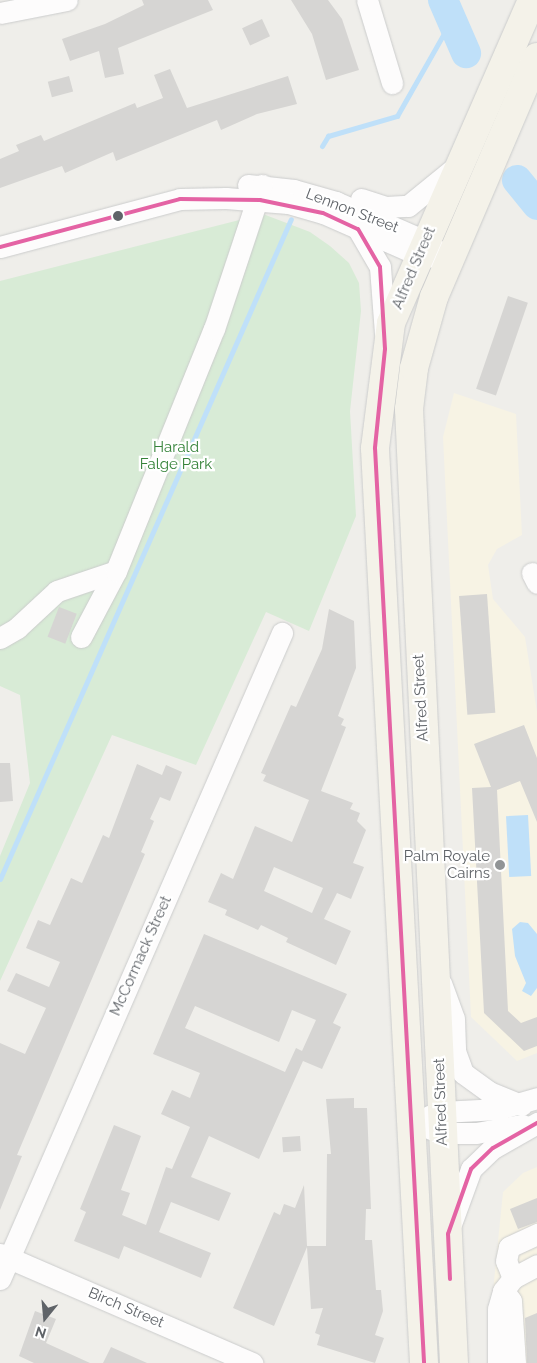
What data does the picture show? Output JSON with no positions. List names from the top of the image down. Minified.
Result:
{"streets":{"main road":["Alfred Street"],"street":["Lennon Street","McCormack Street","Birch Street"]},"crossings":[["Lennon Street","Alfred Street"],["McCormack Street","Birch Street"]],"parks":["Harald Falge Park"],"places":["Palm Royale Cairns"],"north":"bottom"}
